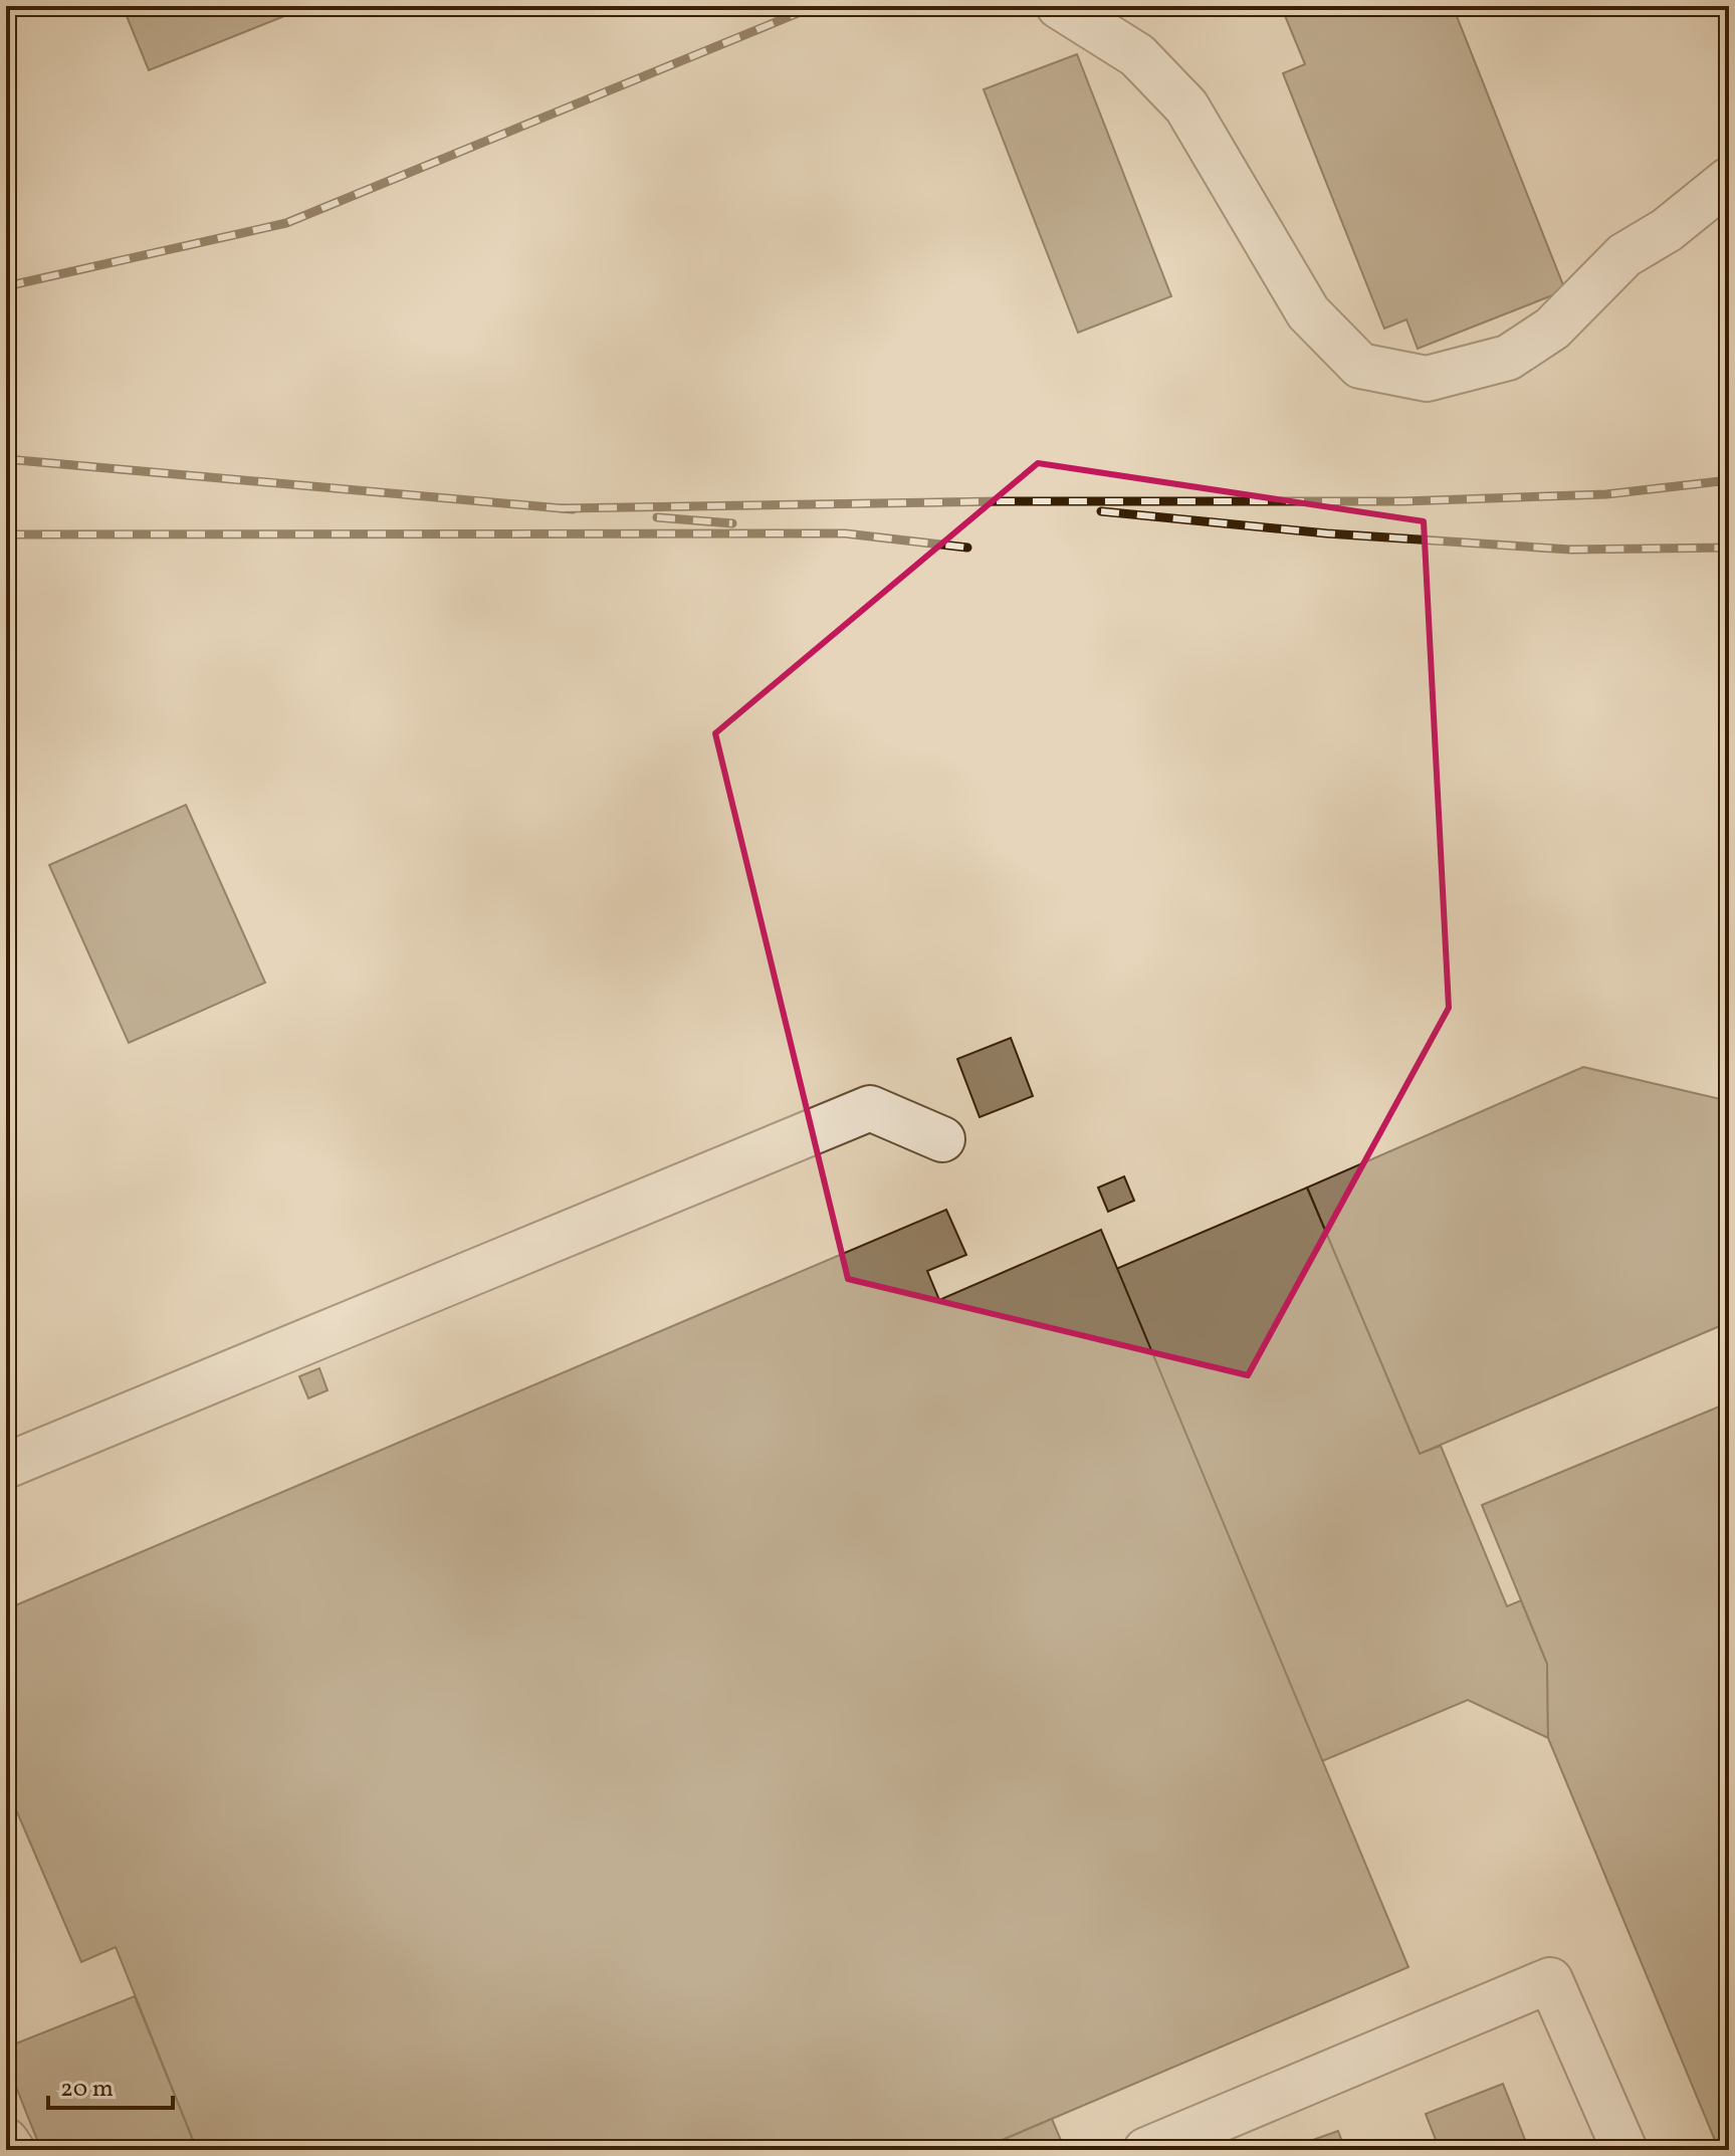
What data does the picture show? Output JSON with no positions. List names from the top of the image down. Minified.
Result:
{"scale_bar":"20 m"}
